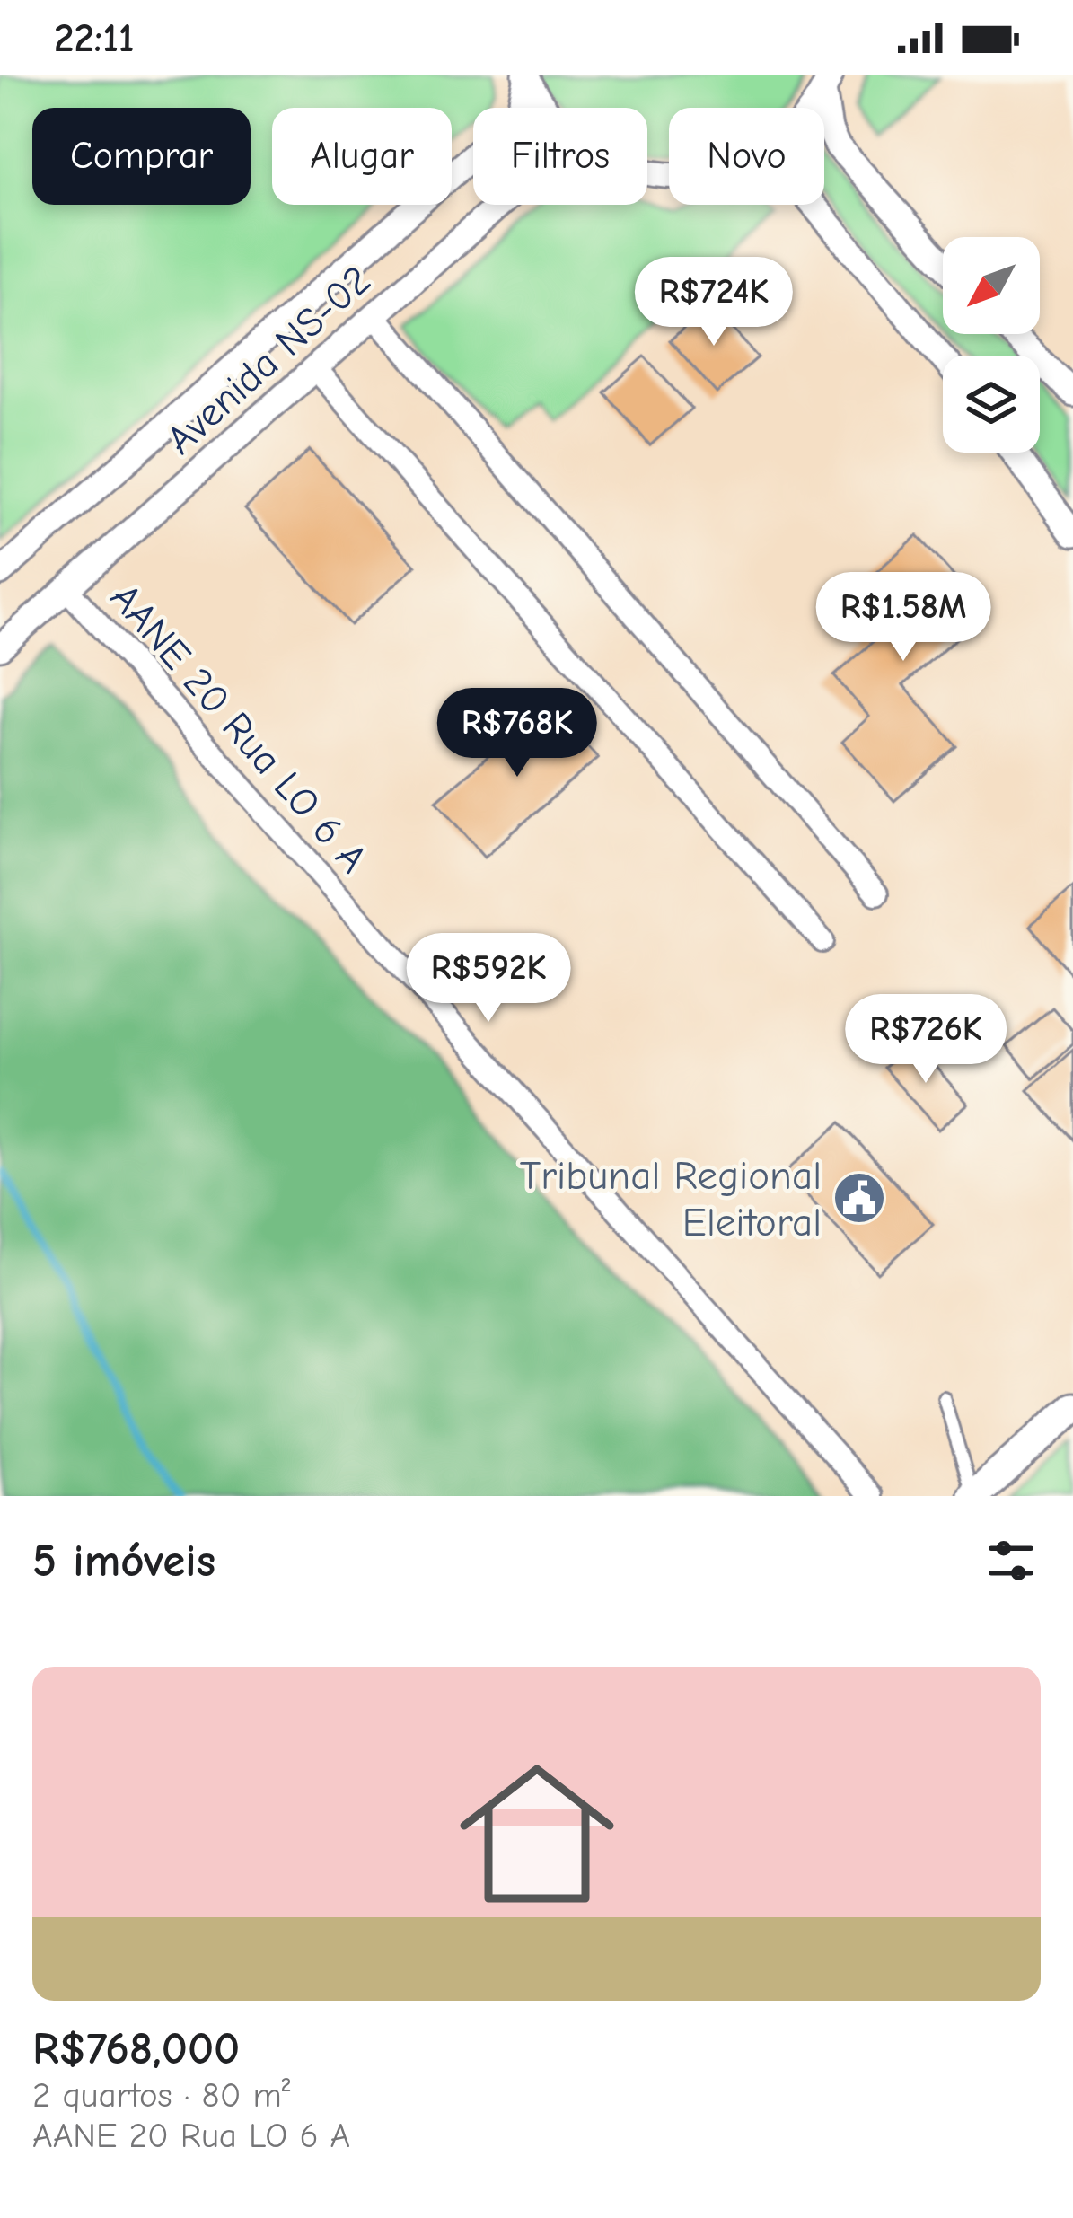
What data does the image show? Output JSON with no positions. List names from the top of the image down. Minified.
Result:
{"streets":{"street":["Avenida NS-02","AANE 20 Rua LO 6 A"]},"crossings":[["Avenida NS-02","AANE 20 Rua LO 6 A"]],"places":{"public building":["Tribunal Regional Eleitoral"]},"north":"bottom left","page":{"status":"22:11","chip":["Comprar","Alugar","Filtros","Novo"],"price":["R$724K","R$1.58M","R$768K","R$592K","R$726K"],"heading":"5 imóveis","list":[{"name":"R$768,000","note":"2 quartos · 80 m² · AANE 20 Rua LO 6 A"}]}}
